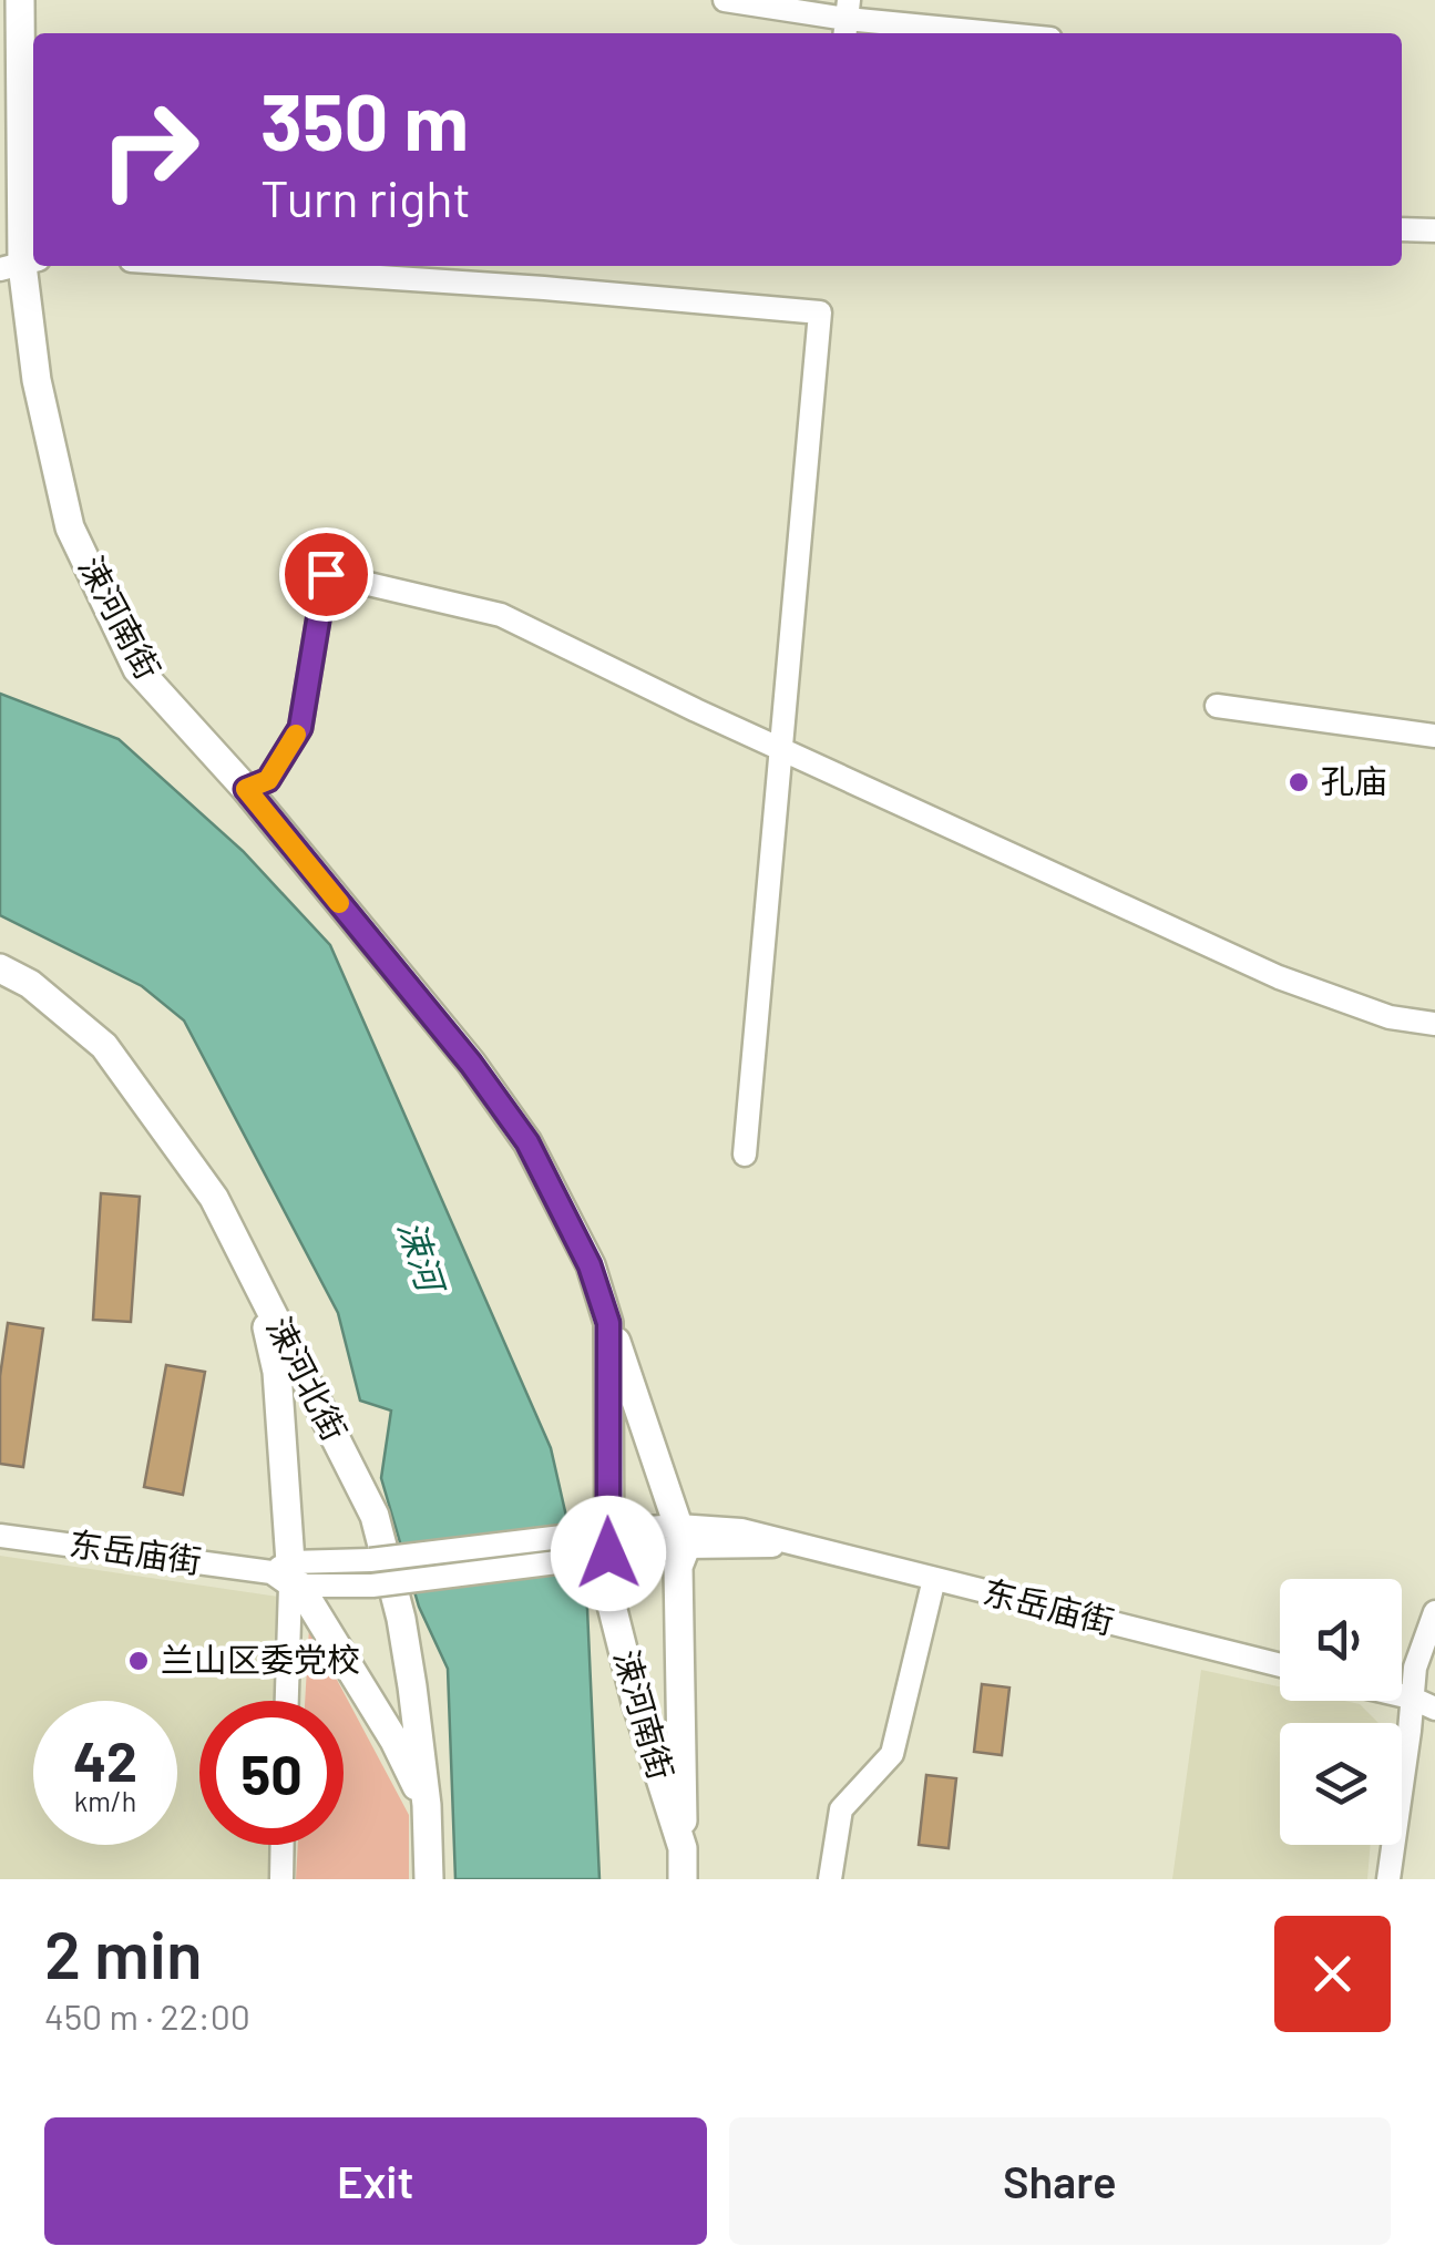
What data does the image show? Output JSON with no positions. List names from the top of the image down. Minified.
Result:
{"streets":{"main road":["涑河南街","涑河北街"],"street":["东岳庙街"]},"water":["涑河"],"places":["孔庙","兰山区委党校"],"page":{"turn":["350 m","Turn right"],"speed":"42 km/h","limit":"50","heading":["2 min","450 m · 22:00"],"buttons":["Exit","Share"]}}
